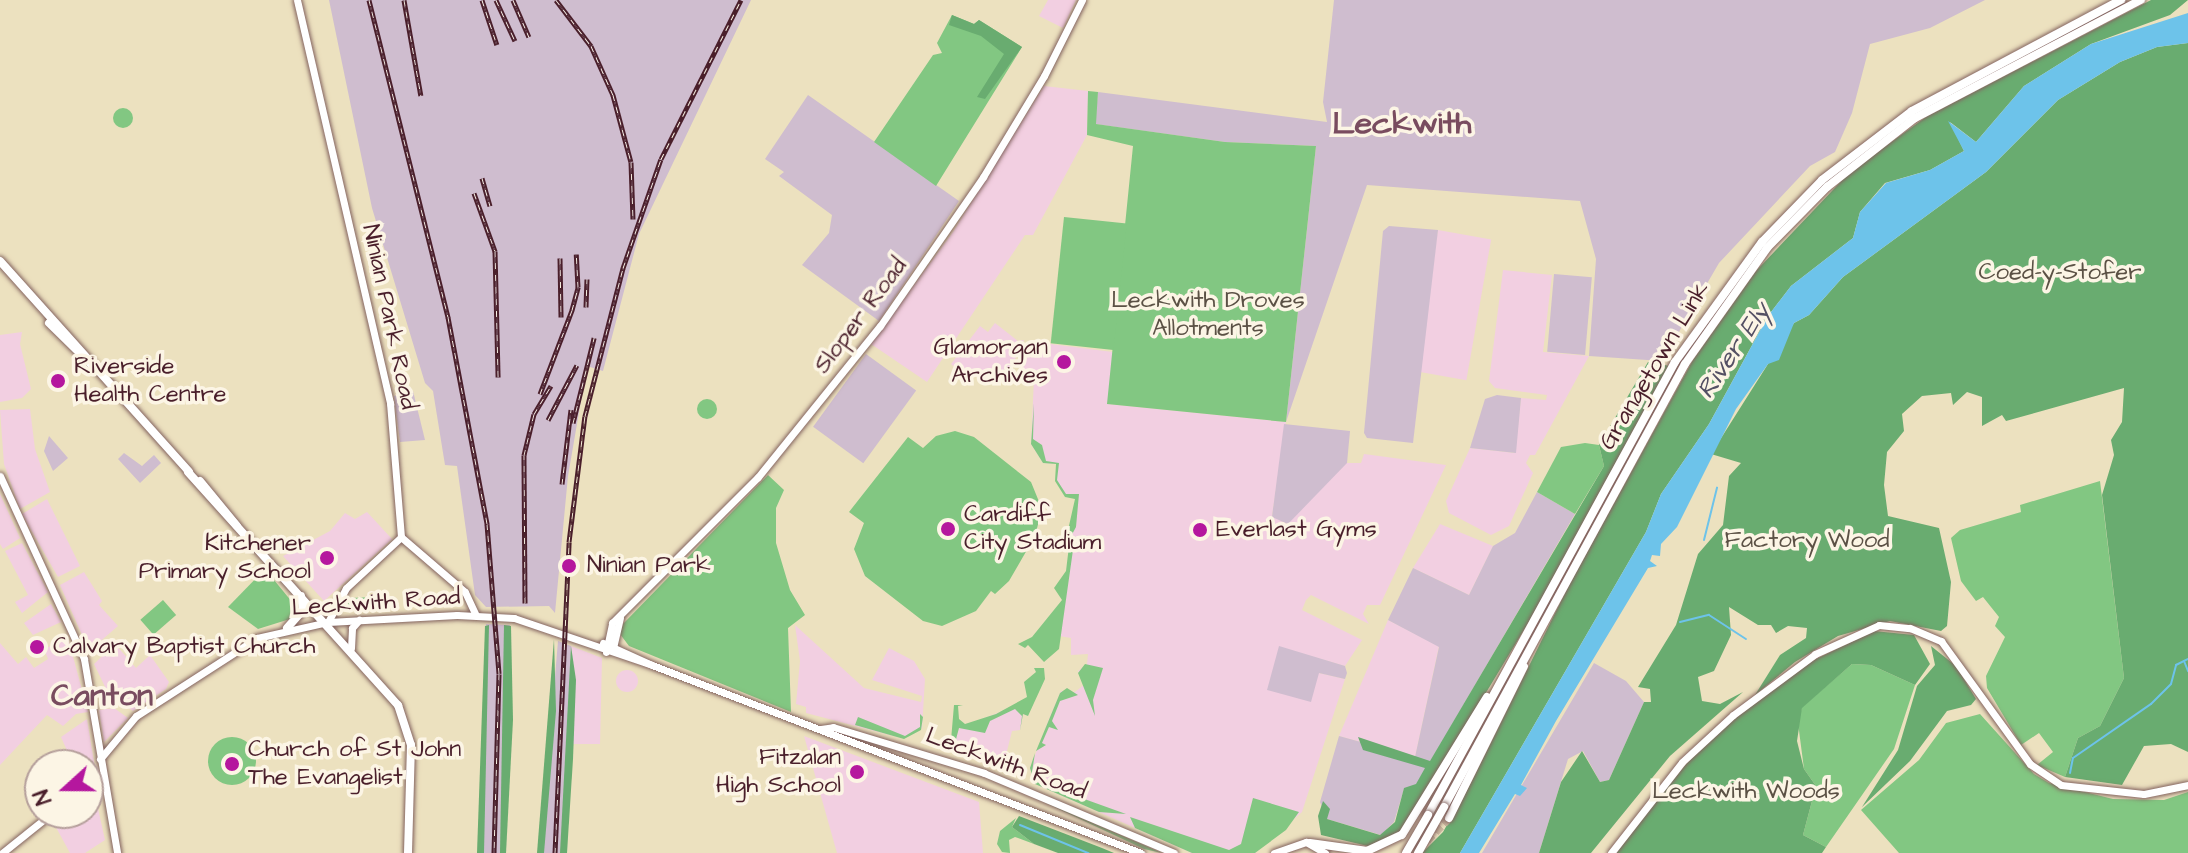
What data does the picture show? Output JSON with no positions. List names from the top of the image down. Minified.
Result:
{"streets":{"main road":["Sloper Road","Ninian Park Road","Grangetown Link","Leckwith Road"]},"crossings":[["Sloper Road","Leckwith Road"]],"districts":["Leckwith","Canton"],"water":["River Ely"],"parks":["Coed-y-Stofer","Leckwith Droves Allotments","Factory Wood","Leckwith Woods"],"places":["Glamorgan Archives","Riverside Health Centre","Cardiff City Stadium","Everlast Gyms","Kitchener Primary School","Ninian Park","Calvary Baptist Church","Church of St John The Evangelist","Fitzalan High School"],"north":"left"}
